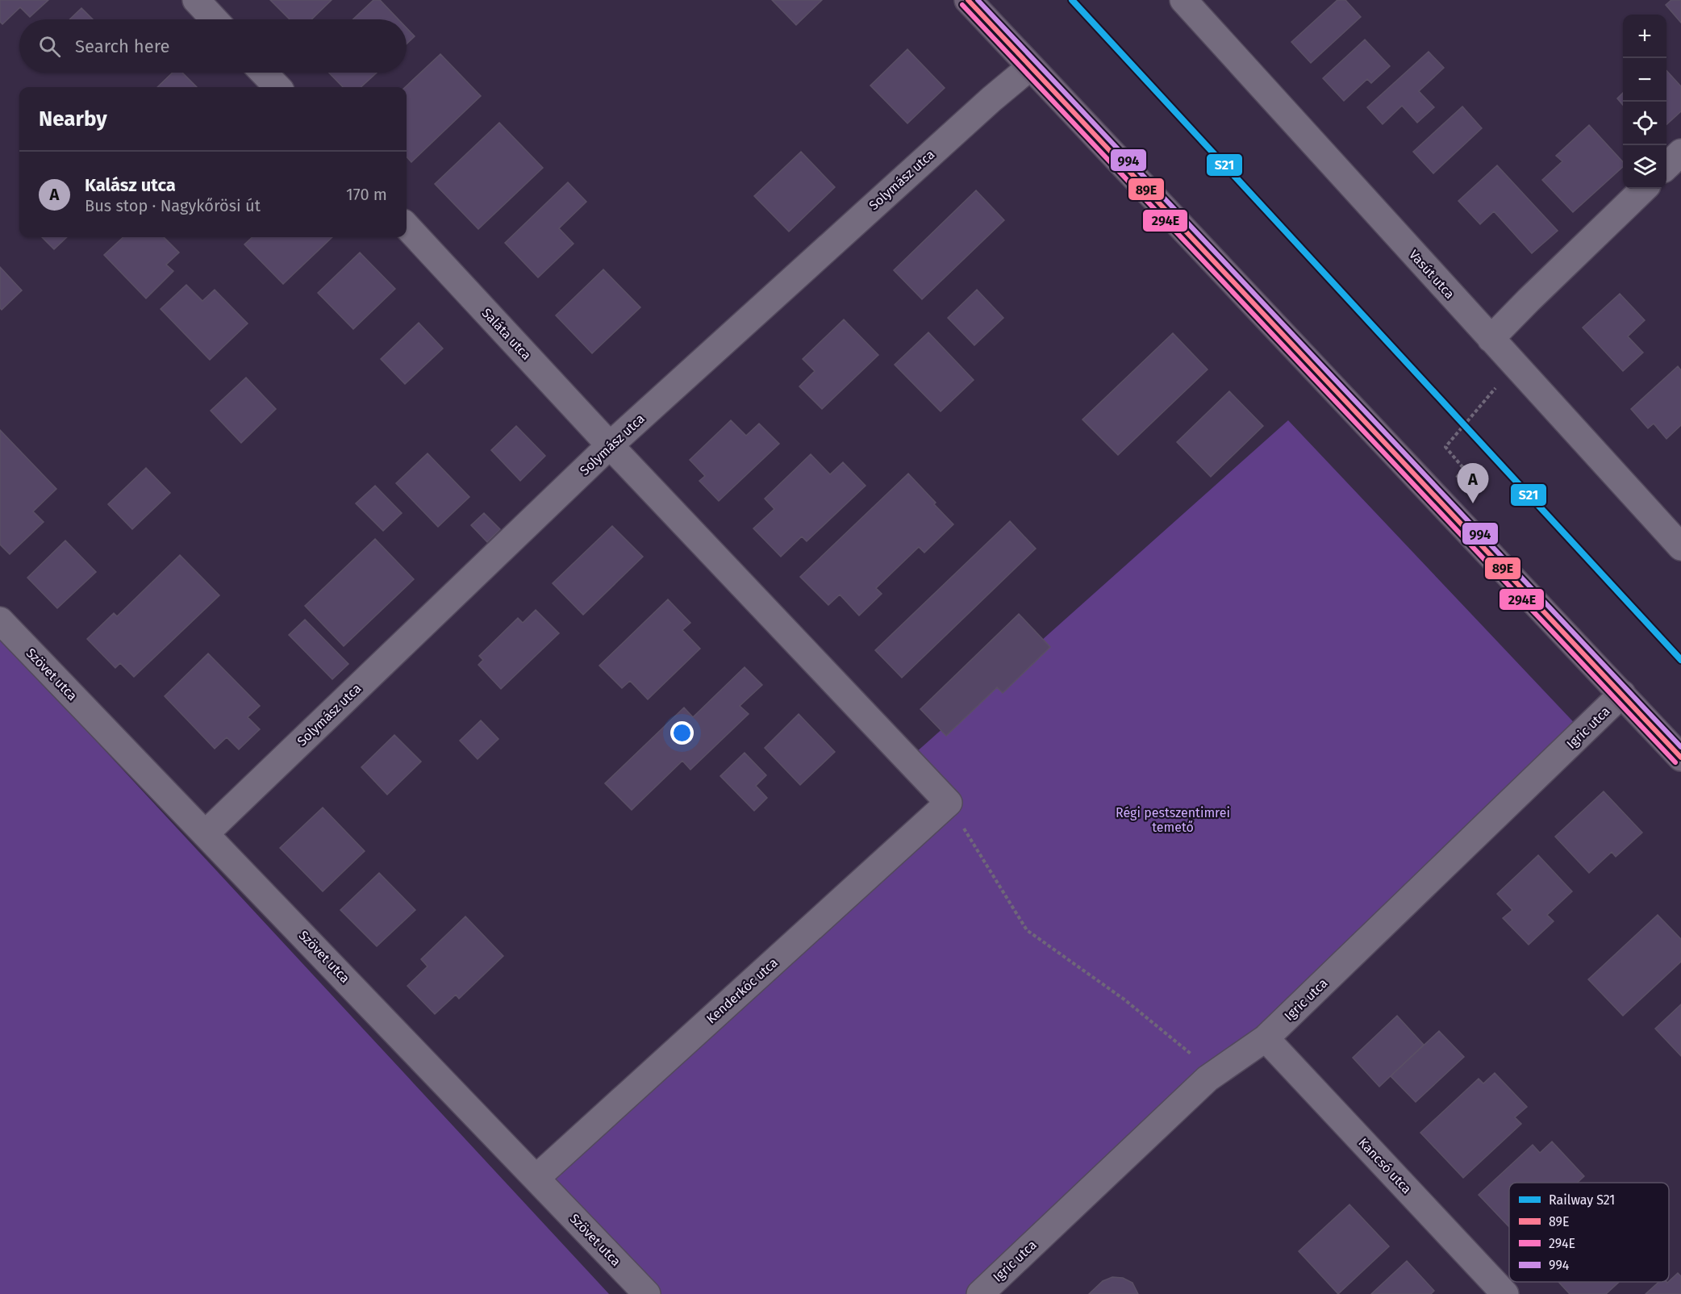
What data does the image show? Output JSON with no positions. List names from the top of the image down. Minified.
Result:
{"streets":{"street":["Solymász utca","Vasút utca","Saláta utca","Szövet utca","Igric utca","Kenderkóc utca","Kancsó utca"]},"crossings":[["Solymász utca","Saláta utca"],["Solymász utca","Szövet utca"],["Saláta utca","Kenderkóc utca"],["Szövet utca","Kenderkóc utca"],["Igric utca","Kancsó utca"]],"parks":["Régi pestszentimrei temető"],"lines":["rail line S21","transit line 89E","transit line 994","transit line 294E"],"legend":["Railway S21","89E","294E","994"],"page":{"map_buttons":["+","−"],"search":"Search here","heading":"Nearby","list":[{"mark":"A","name":"Kalász utca","note":"Bus stop · Nagykőrösi út","value":"170 m"}],"pins":"A"}}
